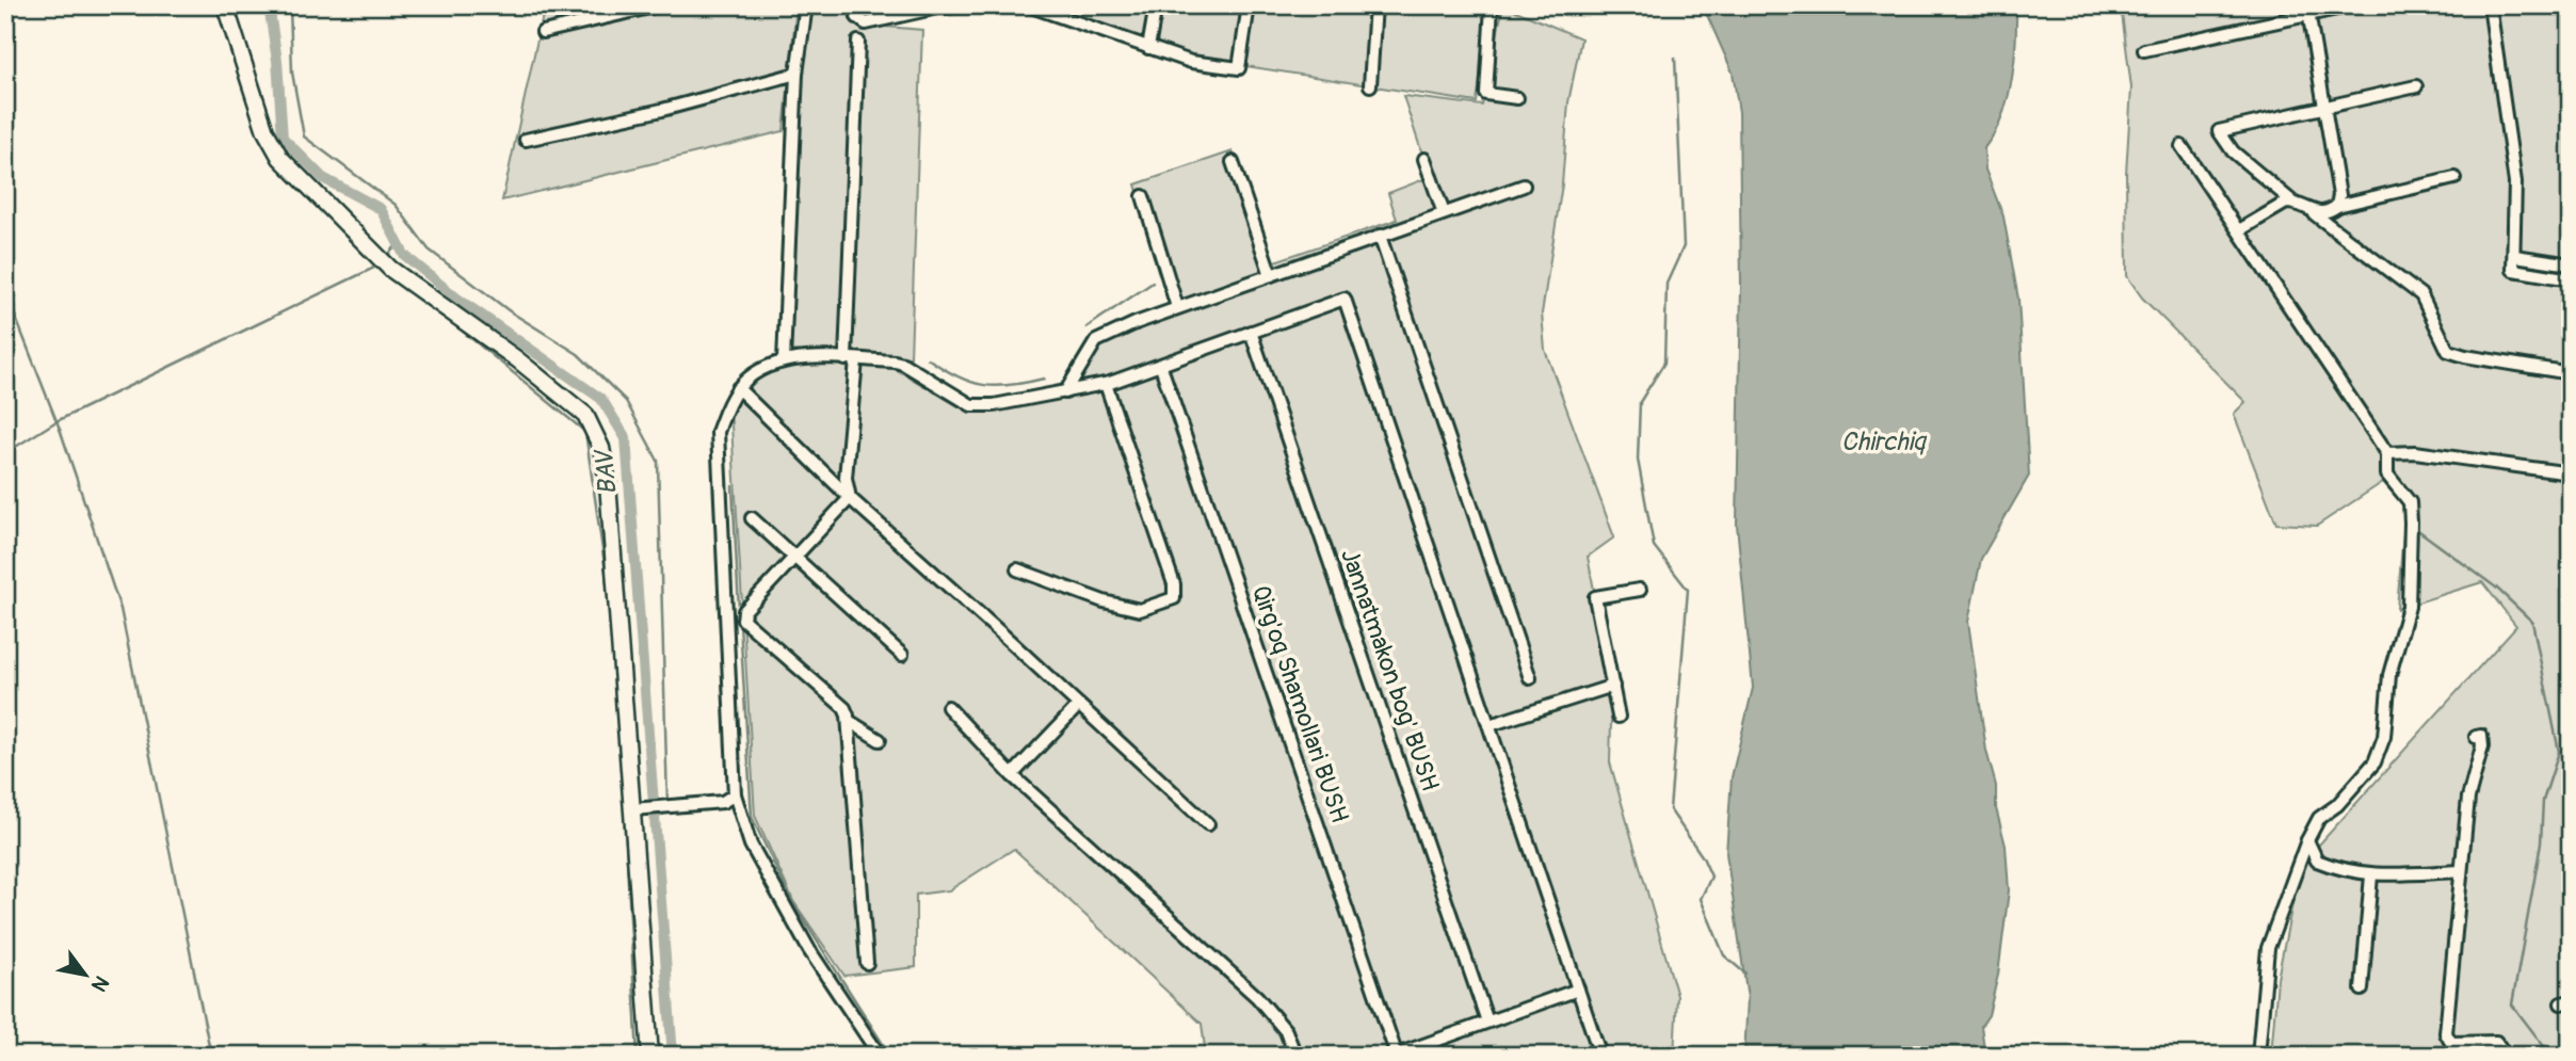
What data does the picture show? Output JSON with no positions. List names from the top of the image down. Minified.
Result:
{"streets":{"street":["Jannatmakon bog' BUSH","Qirg'oq Shamollari BUSH"]},"water":["Chirchiq","BAV"],"north":"bottom right"}
